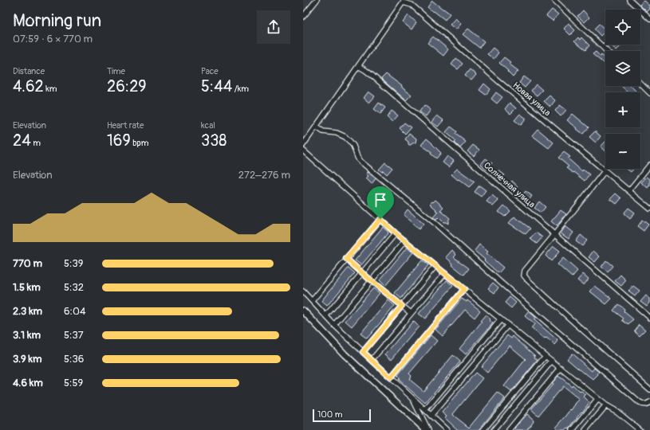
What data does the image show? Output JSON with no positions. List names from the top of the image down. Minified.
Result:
{"streets":{"street":["Новая улица","Солнечная улица"]},"scale_bar":"100 m","page":{"heading":["Morning run","07:59 · 6 × 770 m"],"map_buttons":["+","−"],"stats":[["Distance","4.62 km"],["Time","26:29"],["Pace","5:44 /km"],["Elevation","24 m"],["Heart rate","169 bpm"],["kcal","338"]],"chart":["Elevation","272–276 m"],"list":[{"name":"770 m","note":"5:39"},{"name":"1.5 km","note":"5:32"},{"name":"2.3 km","note":"6:04"},{"name":"3.1 km","note":"5:37"},{"name":"3.9 km","note":"5:36"},{"name":"4.6 km","note":"5:59"}],"scale":"100 m"}}
